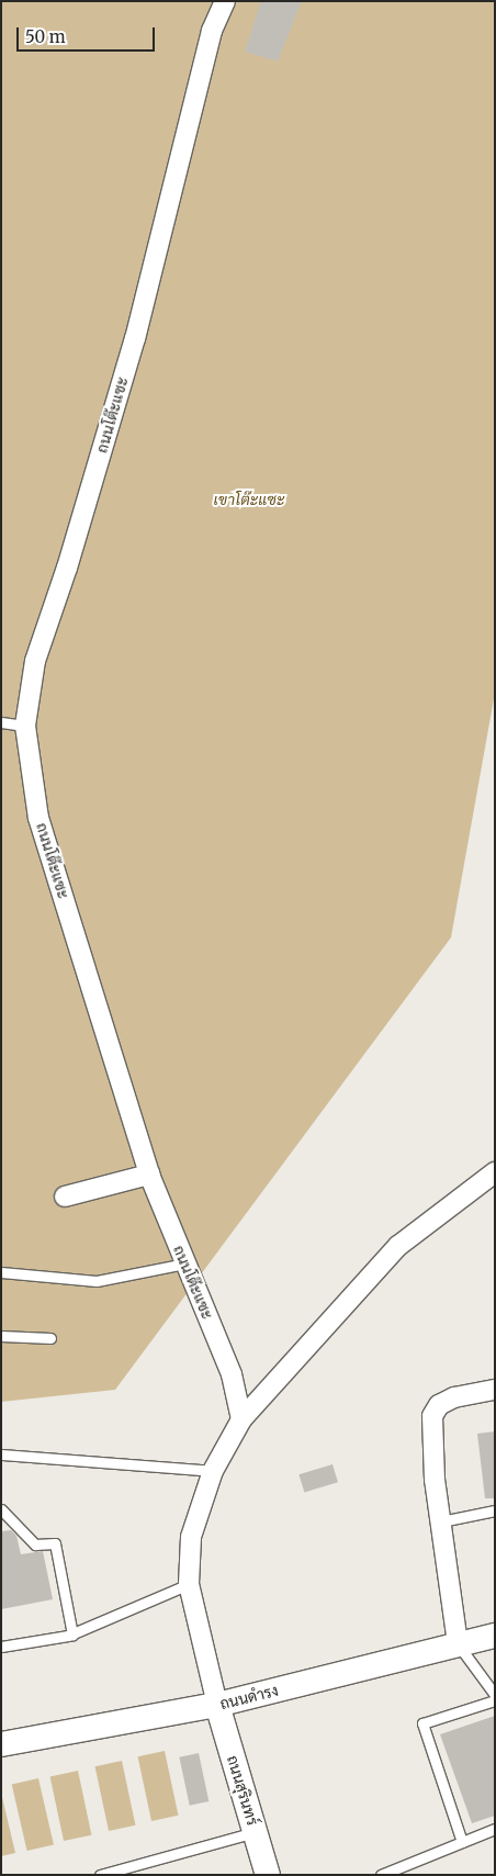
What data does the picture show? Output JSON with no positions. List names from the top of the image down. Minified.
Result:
{"streets":{"street":["ถนนโต๊ะแซะ","ถนนดำรง","ถนนสุรินทร์"]},"crossings":[["ถนนดำรง","ถนนสุรินทร์"]],"parks":["เขาโต๊ะแซะ"],"scale_bar":"50 m"}
